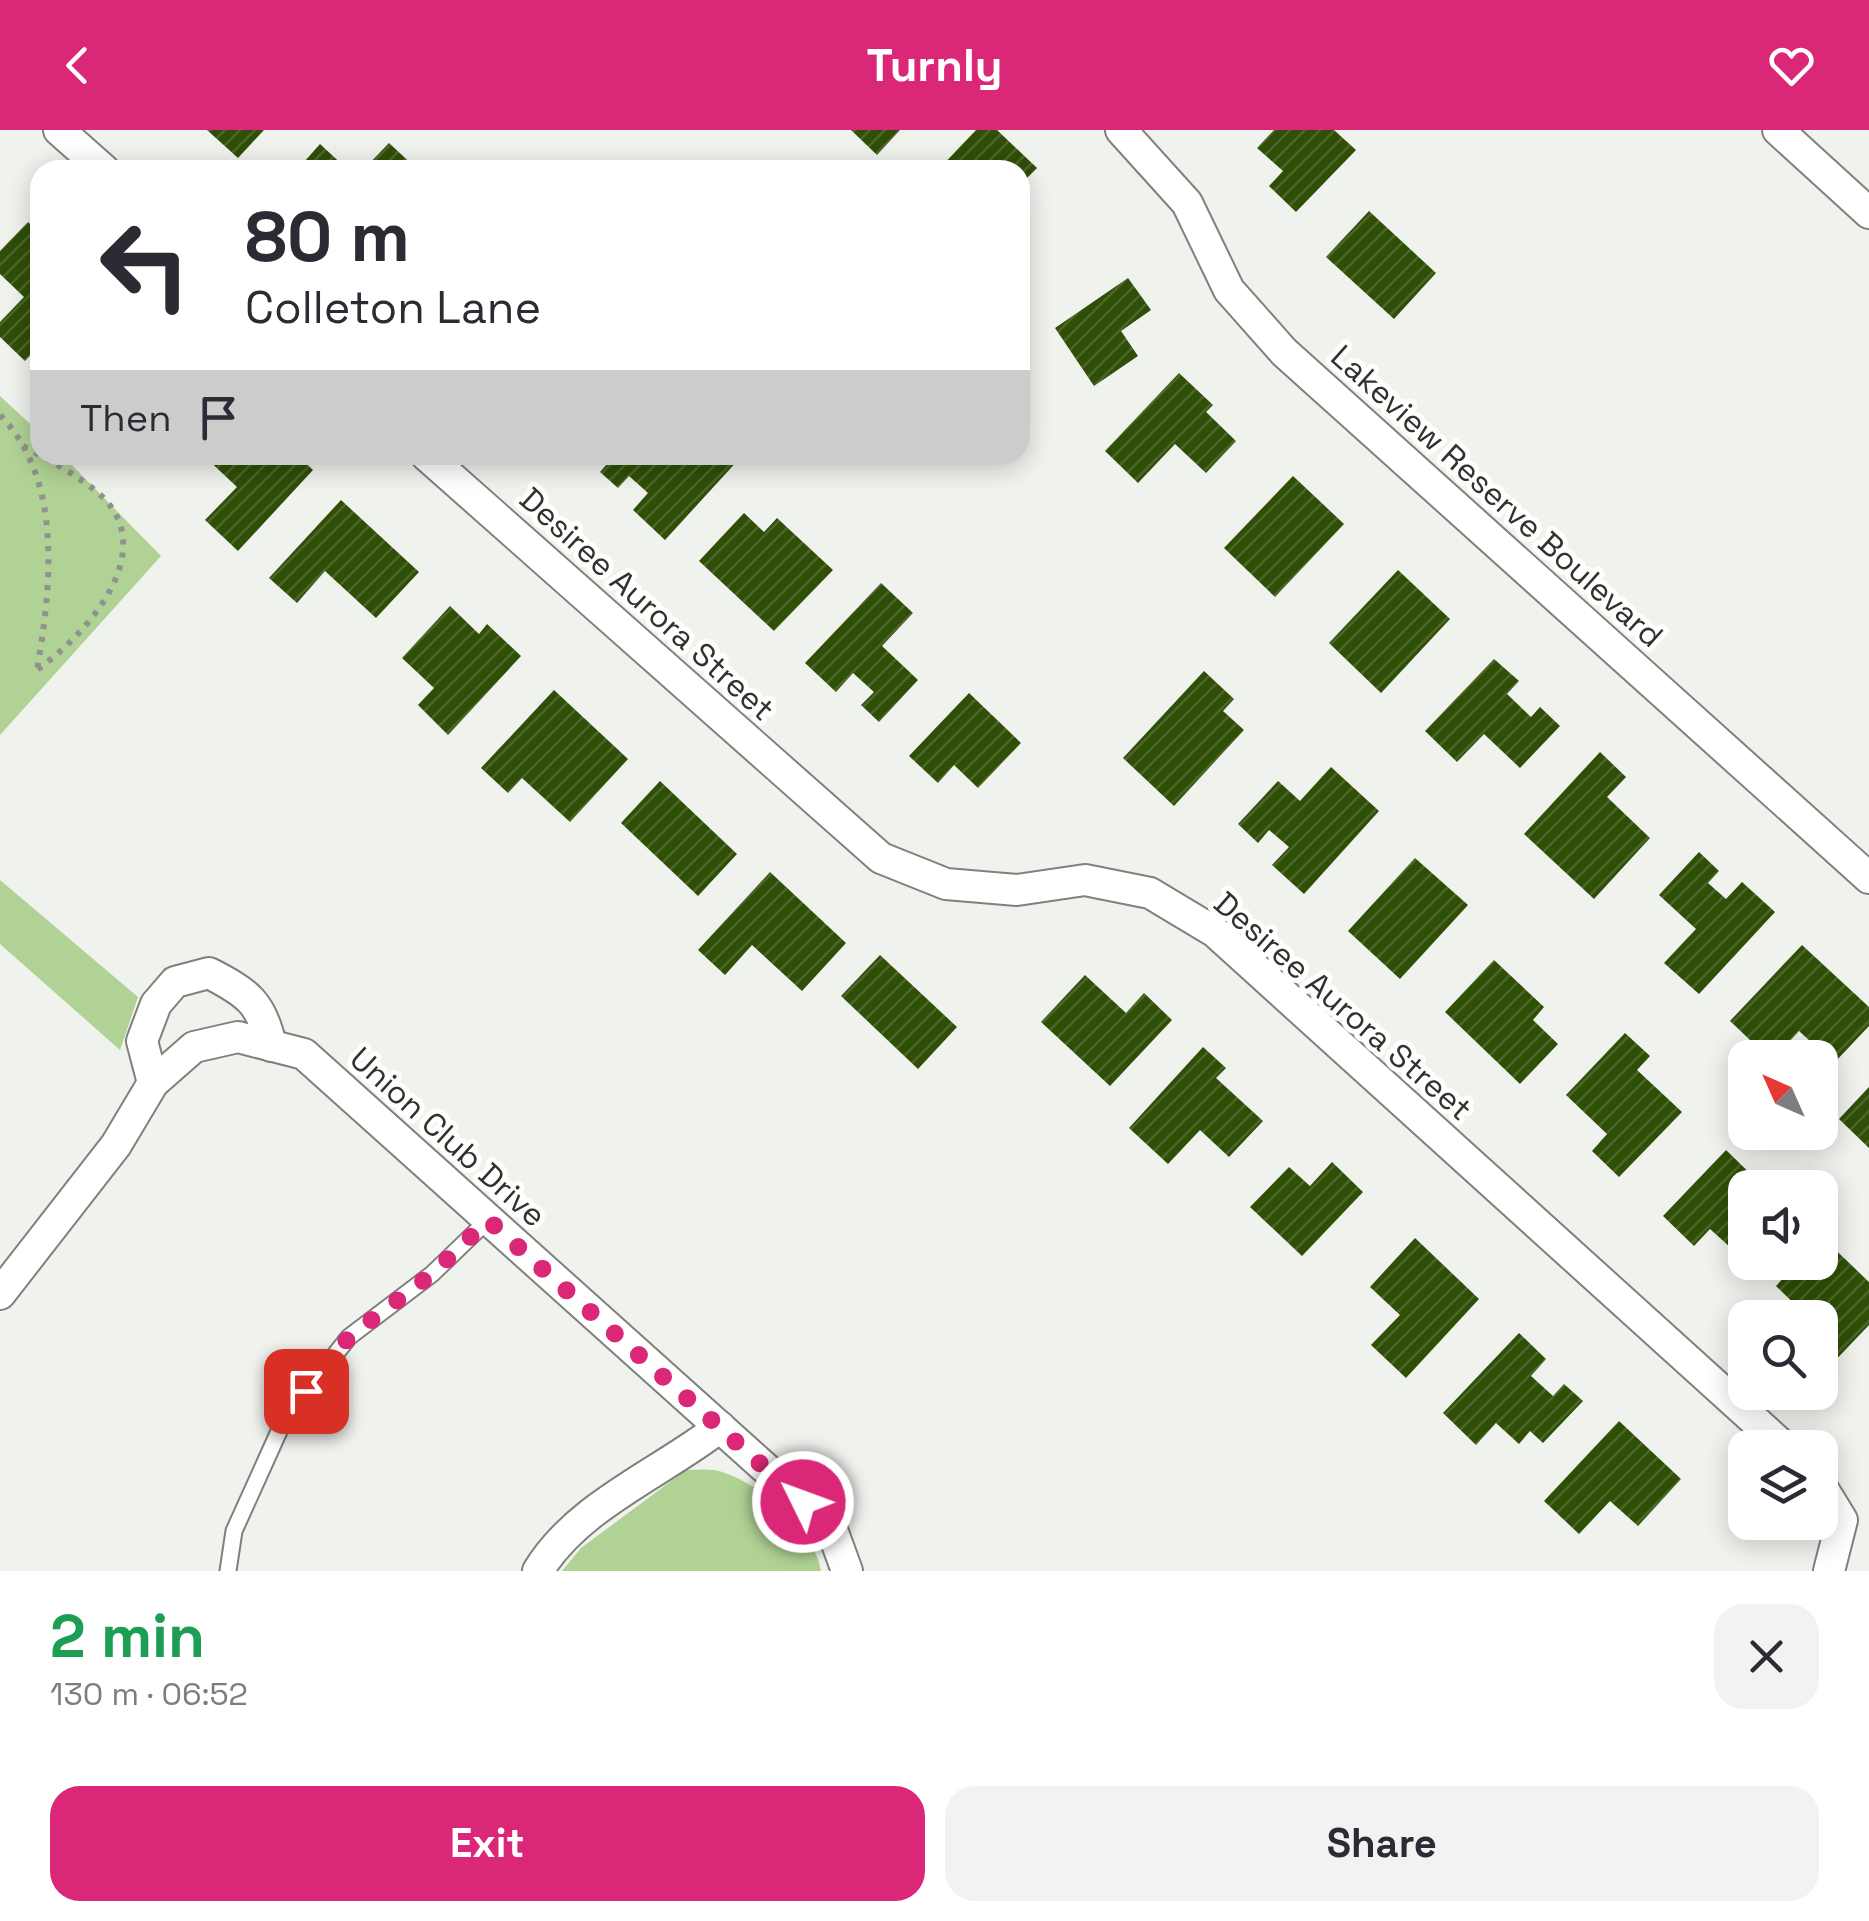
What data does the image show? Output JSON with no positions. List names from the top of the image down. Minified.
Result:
{"streets":{"street":["Lakeview Reserve Boulevard","Desiree Aurora Street","Union Club Drive"]},"north":"top left","page":{"header":"Turnly","turn":["80 m","Colleton Lane"],"then":"Then","heading":["2 min","130 m · 06:52"],"buttons":["Exit","Share"]}}
